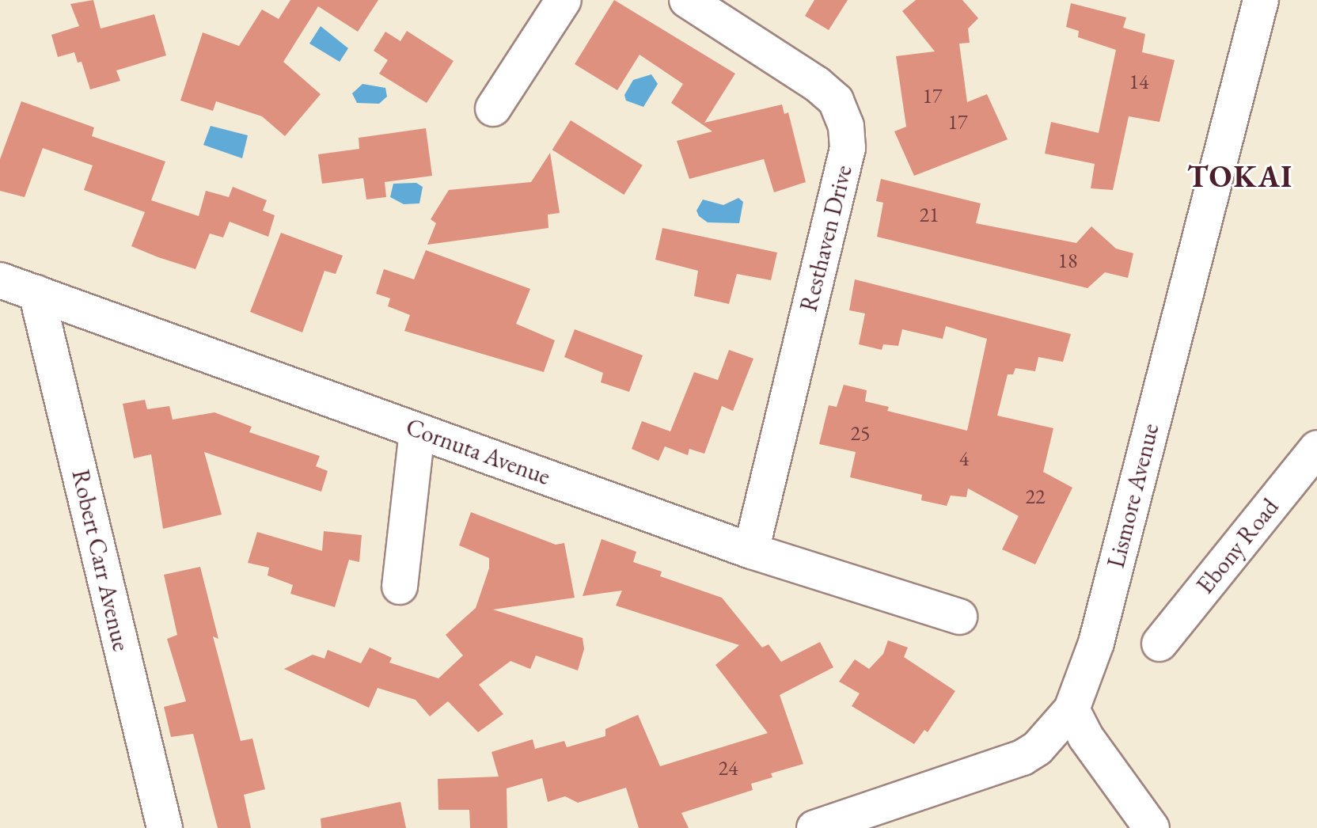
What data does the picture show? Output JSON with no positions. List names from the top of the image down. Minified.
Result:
{"streets":{"street":["Resthaven Drive","Cornuta Avenue","Lismore Avenue","Ebony Road","Robert Carr Avenue"]},"crossings":[["Resthaven Drive","Cornuta Avenue"],["Cornuta Avenue","Robert Carr Avenue"]],"districts":["TOKAI"],"house_numbers":["14","17","17","21","18","25","4","22","24"]}
